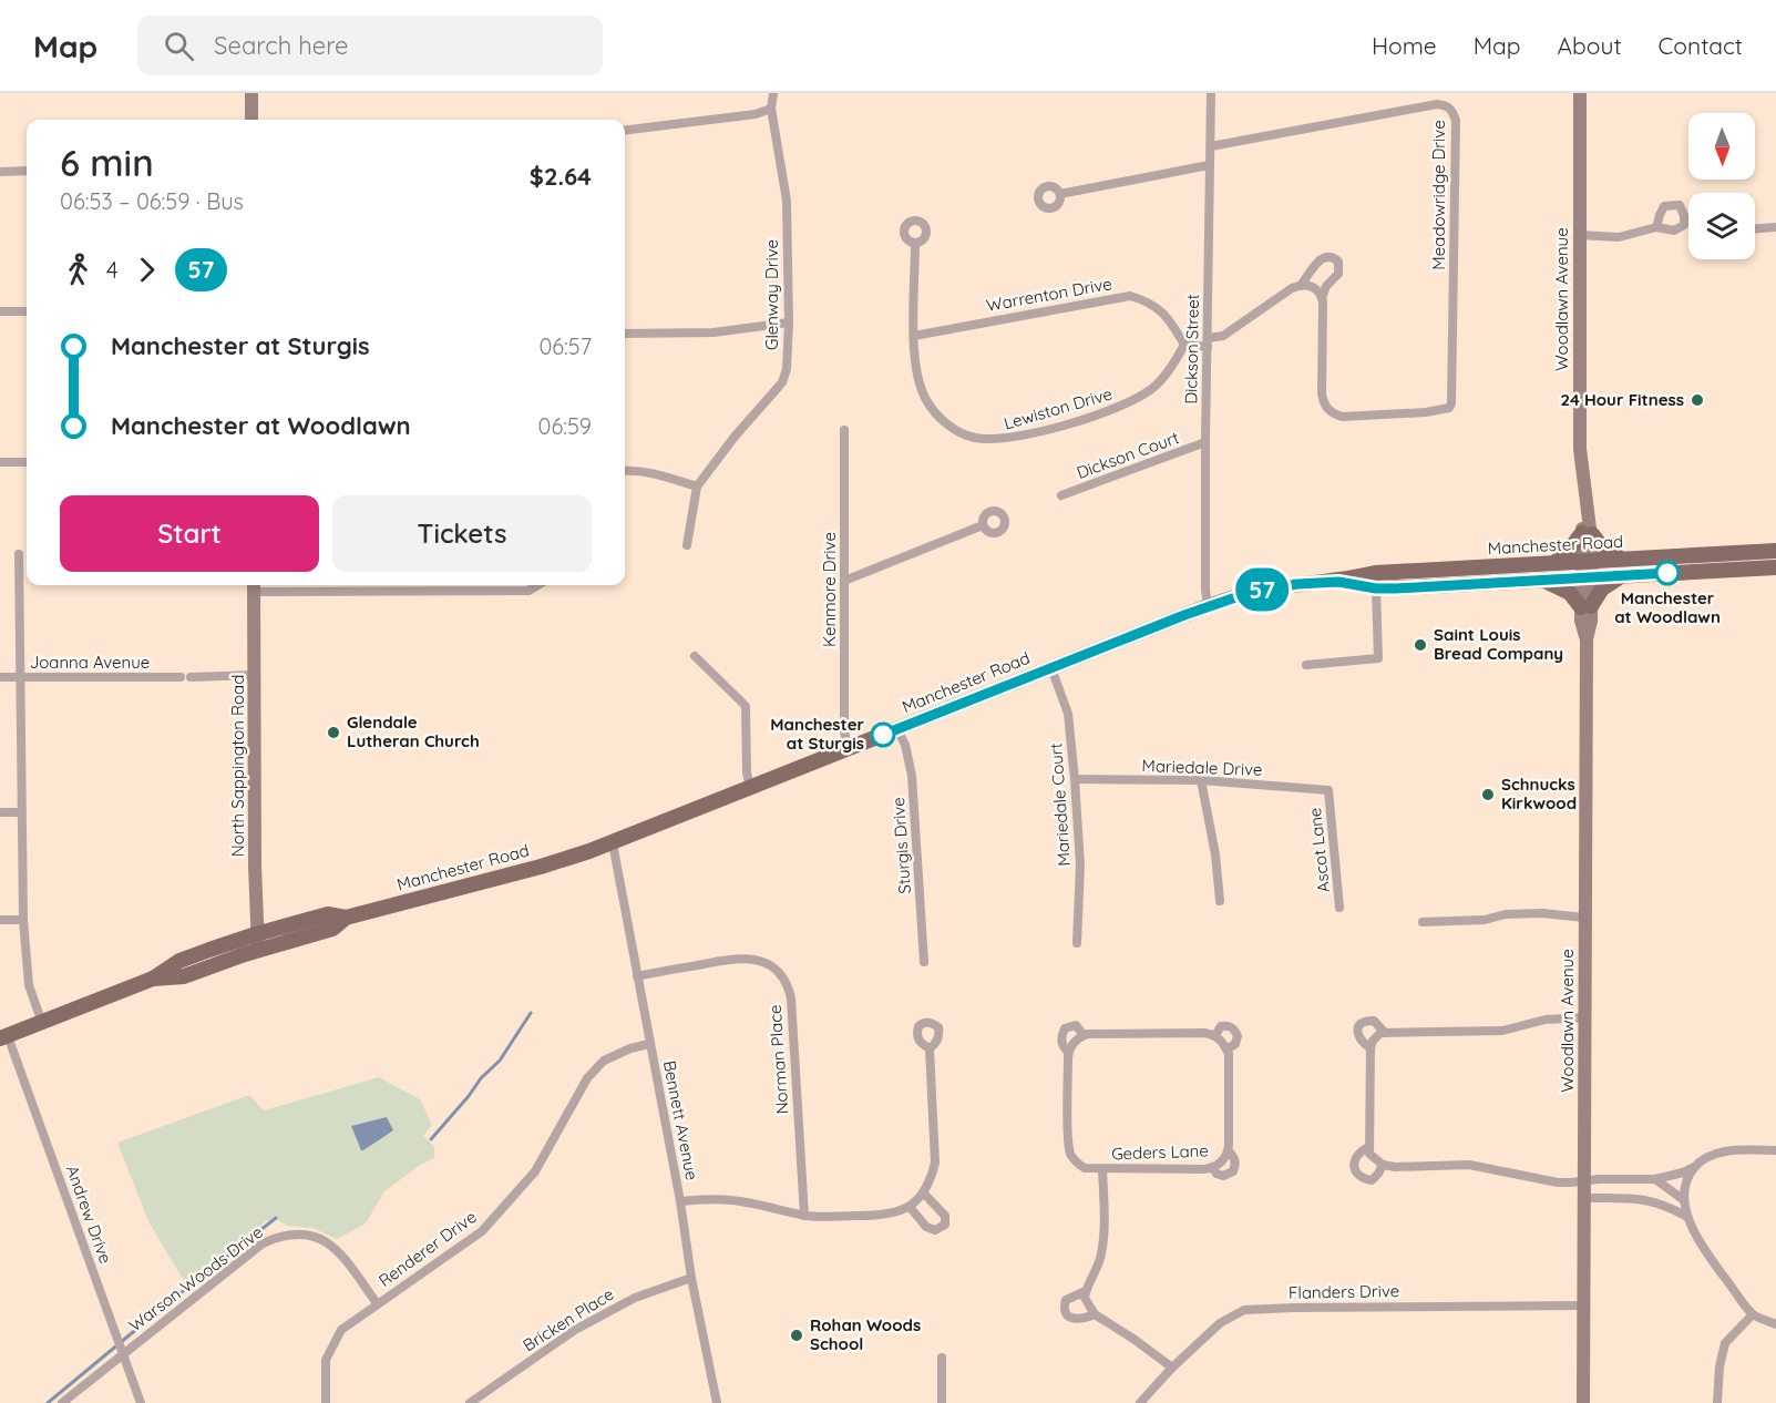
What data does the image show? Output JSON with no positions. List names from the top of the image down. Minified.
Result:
{"streets":{"main road":["Manchester Road"],"street":["Meadowridge Drive","Glenway Drive","Warrenton Drive","Woodlawn Avenue","Dickson Street","Lewiston Drive","Dickson Court","Kenmore Drive","Joanna Avenue","North Sappington Road","Mariedale Drive","Mariedale Court","Sturgis Drive","Ascot Lane","Norman Place","Bennett Avenue","Geders Lane","Andrew Drive","Renderer Drive","Warson Woods Drive","Flanders Drive","Bricken Place"]},"crossings":[["Meadowridge Drive","Dickson Street"],["Warrenton Drive","Lewiston Drive"],["Woodlawn Avenue","Manchester Road"],["Woodlawn Avenue","Flanders Drive"],["Dickson Street","Dickson Court"],["Dickson Street","Manchester Road"],["Manchester Road","Kenmore Drive"],["Manchester Road","North Sappington Road"],["Manchester Road","Mariedale Court"],["Manchester Road","Sturgis Drive"],["Manchester Road","Bennett Avenue"],["Manchester Road","Andrew Drive"],["Joanna Avenue","North Sappington Road"],["Mariedale Drive","Mariedale Court"],["Mariedale Drive","Ascot Lane"],["Norman Place","Bennett Avenue"],["Bennett Avenue","Renderer Drive"],["Bennett Avenue","Bricken Place"],["Andrew Drive","Warson Woods Drive"],["Renderer Drive","Warson Woods Drive"]],"places":["24 Hour Fitness","Manchester at Woodlawn","Saint Louis Bread Company","Glendale Lutheran Church","Manchester at Sturgis","Schnucks Kirkwood","Rohan Woods School"],"lines":["bus line 57"],"north":"bottom","page":{"header":"Map","search":"Search here","nav":["Home","Map","About","Contact"],"on_map":"57","heading":["6 min","06:53 – 06:59 · Bus","$2.64"],"legs":["4","57"],"list":[{"name":"Manchester at Sturgis","value":"06:57"},{"name":"Manchester at Woodlawn","value":"06:59"}],"buttons":["Start","Tickets"]}}
